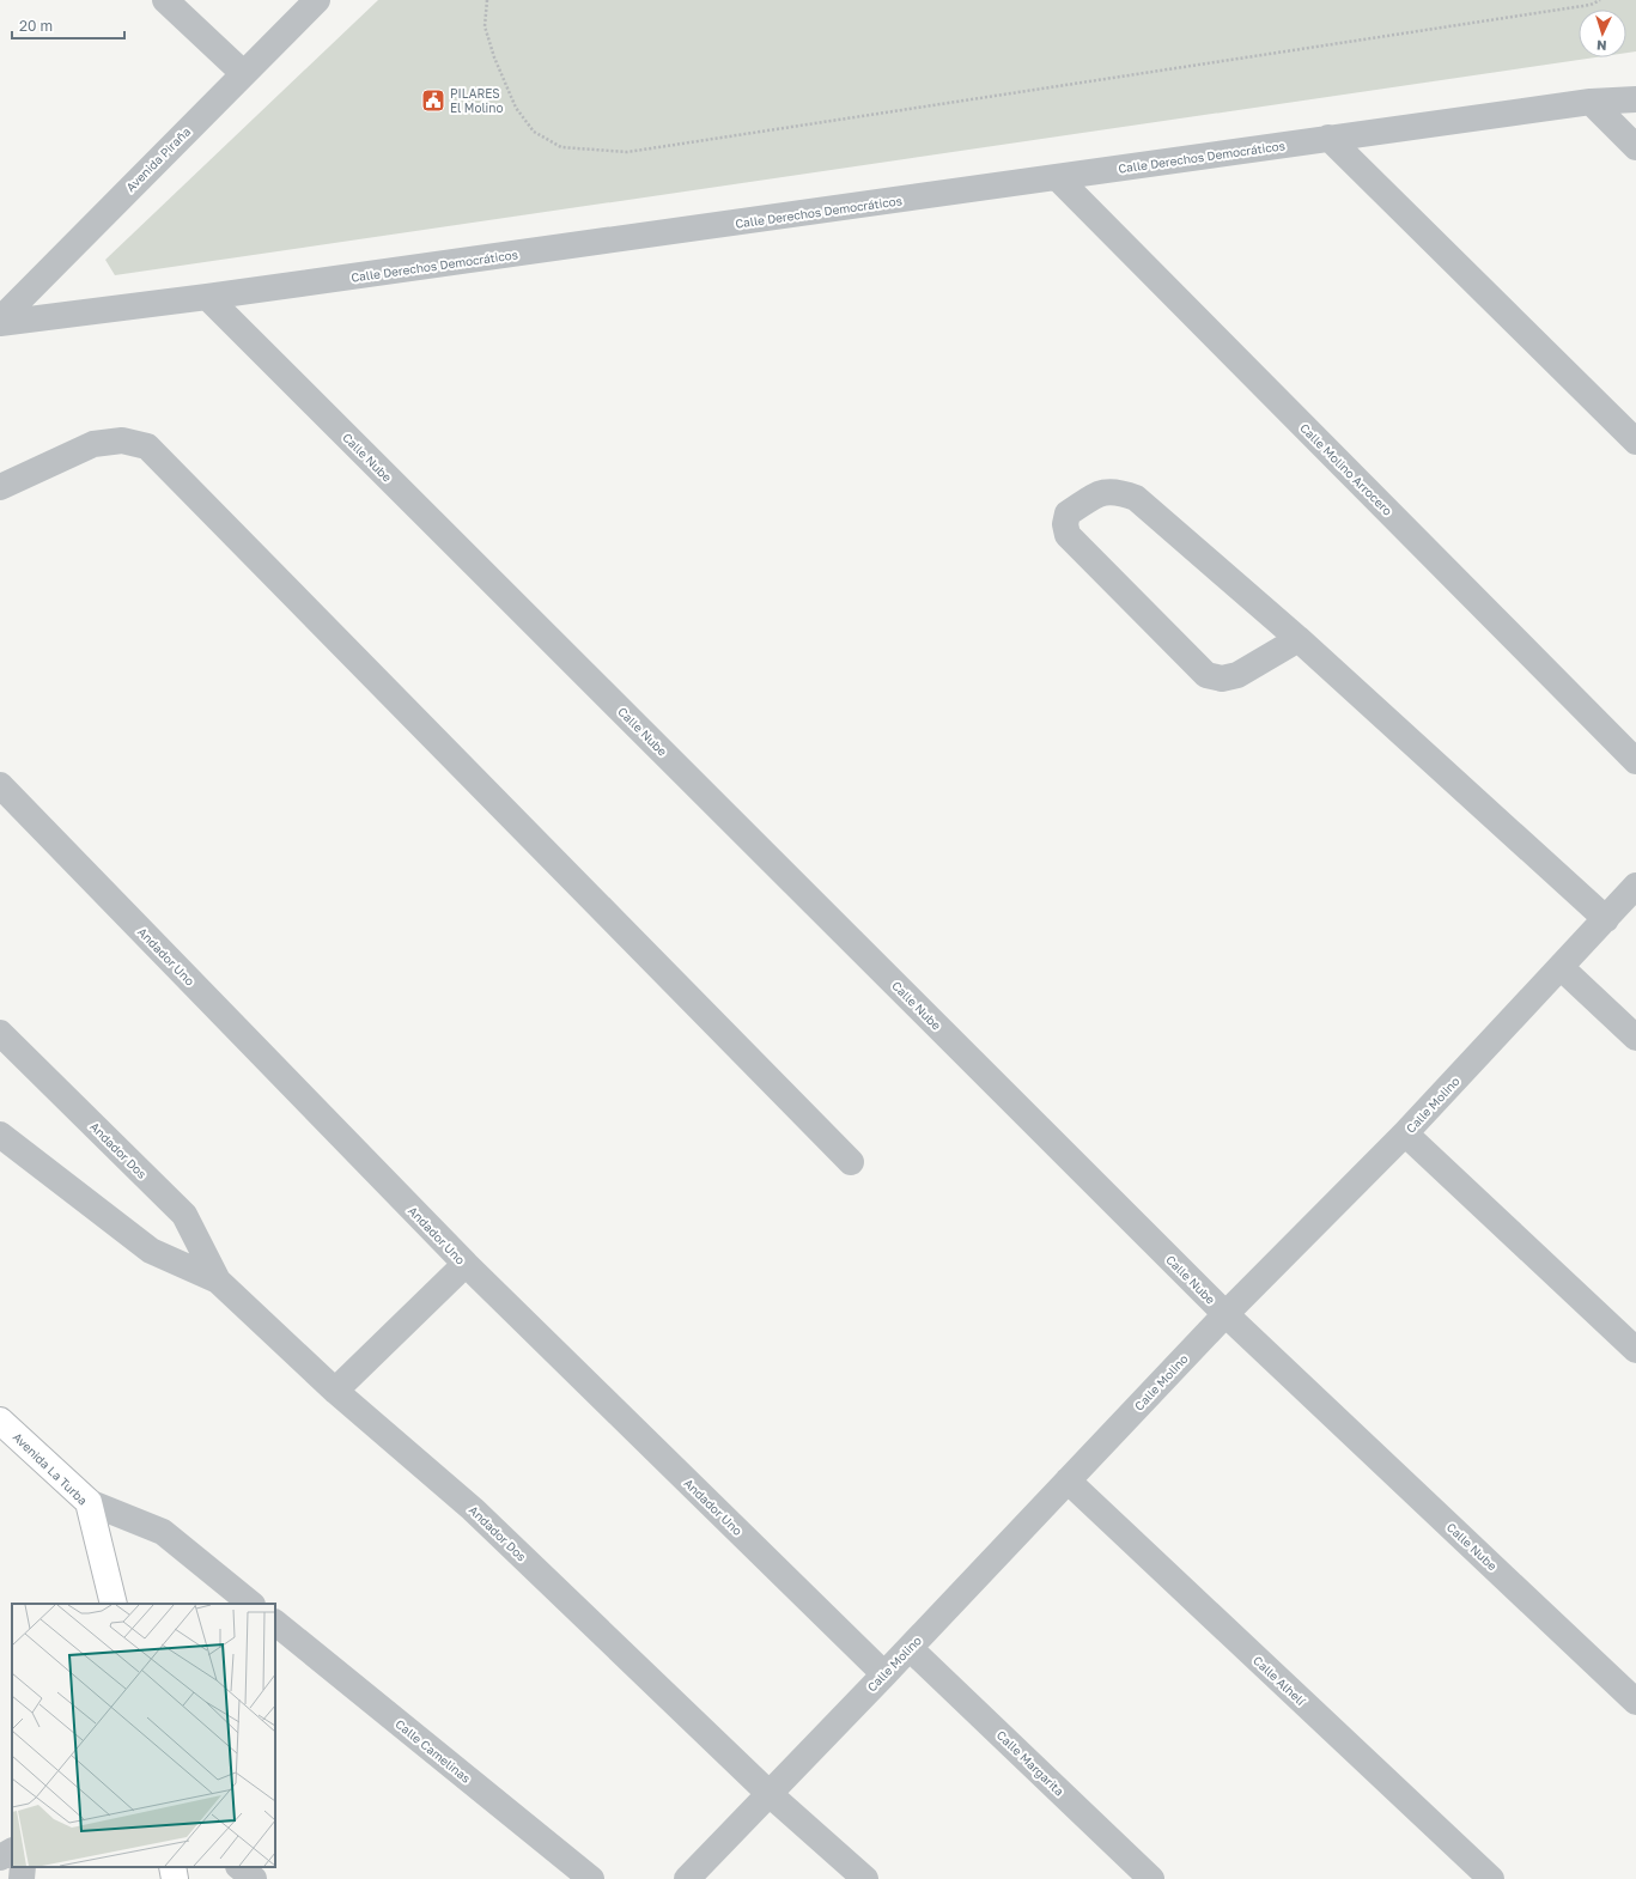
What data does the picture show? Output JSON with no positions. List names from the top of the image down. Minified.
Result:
{"streets":{"main road":["Avenida La Turba"],"street":["Calle Derechos Democráticos","Avenida Piraña","Calle Nube","Calle Molino Arrocero","Andador Uno","Calle Molino","Andador Dos","Calle Alhelí","Calle Camelinas","Calle Margarita"]},"crossings":[["Calle Derechos Democráticos","Calle Nube"],["Calle Derechos Democráticos","Calle Molino Arrocero"],["Calle Nube","Calle Molino"],["Andador Uno","Calle Molino"],["Calle Molino","Andador Dos"],["Calle Molino","Calle Alhelí"],["Calle Molino","Calle Margarita"]],"places":{"public building":["PILARES El Molino"]},"scale_bar":"20 m","north":"bottom"}
